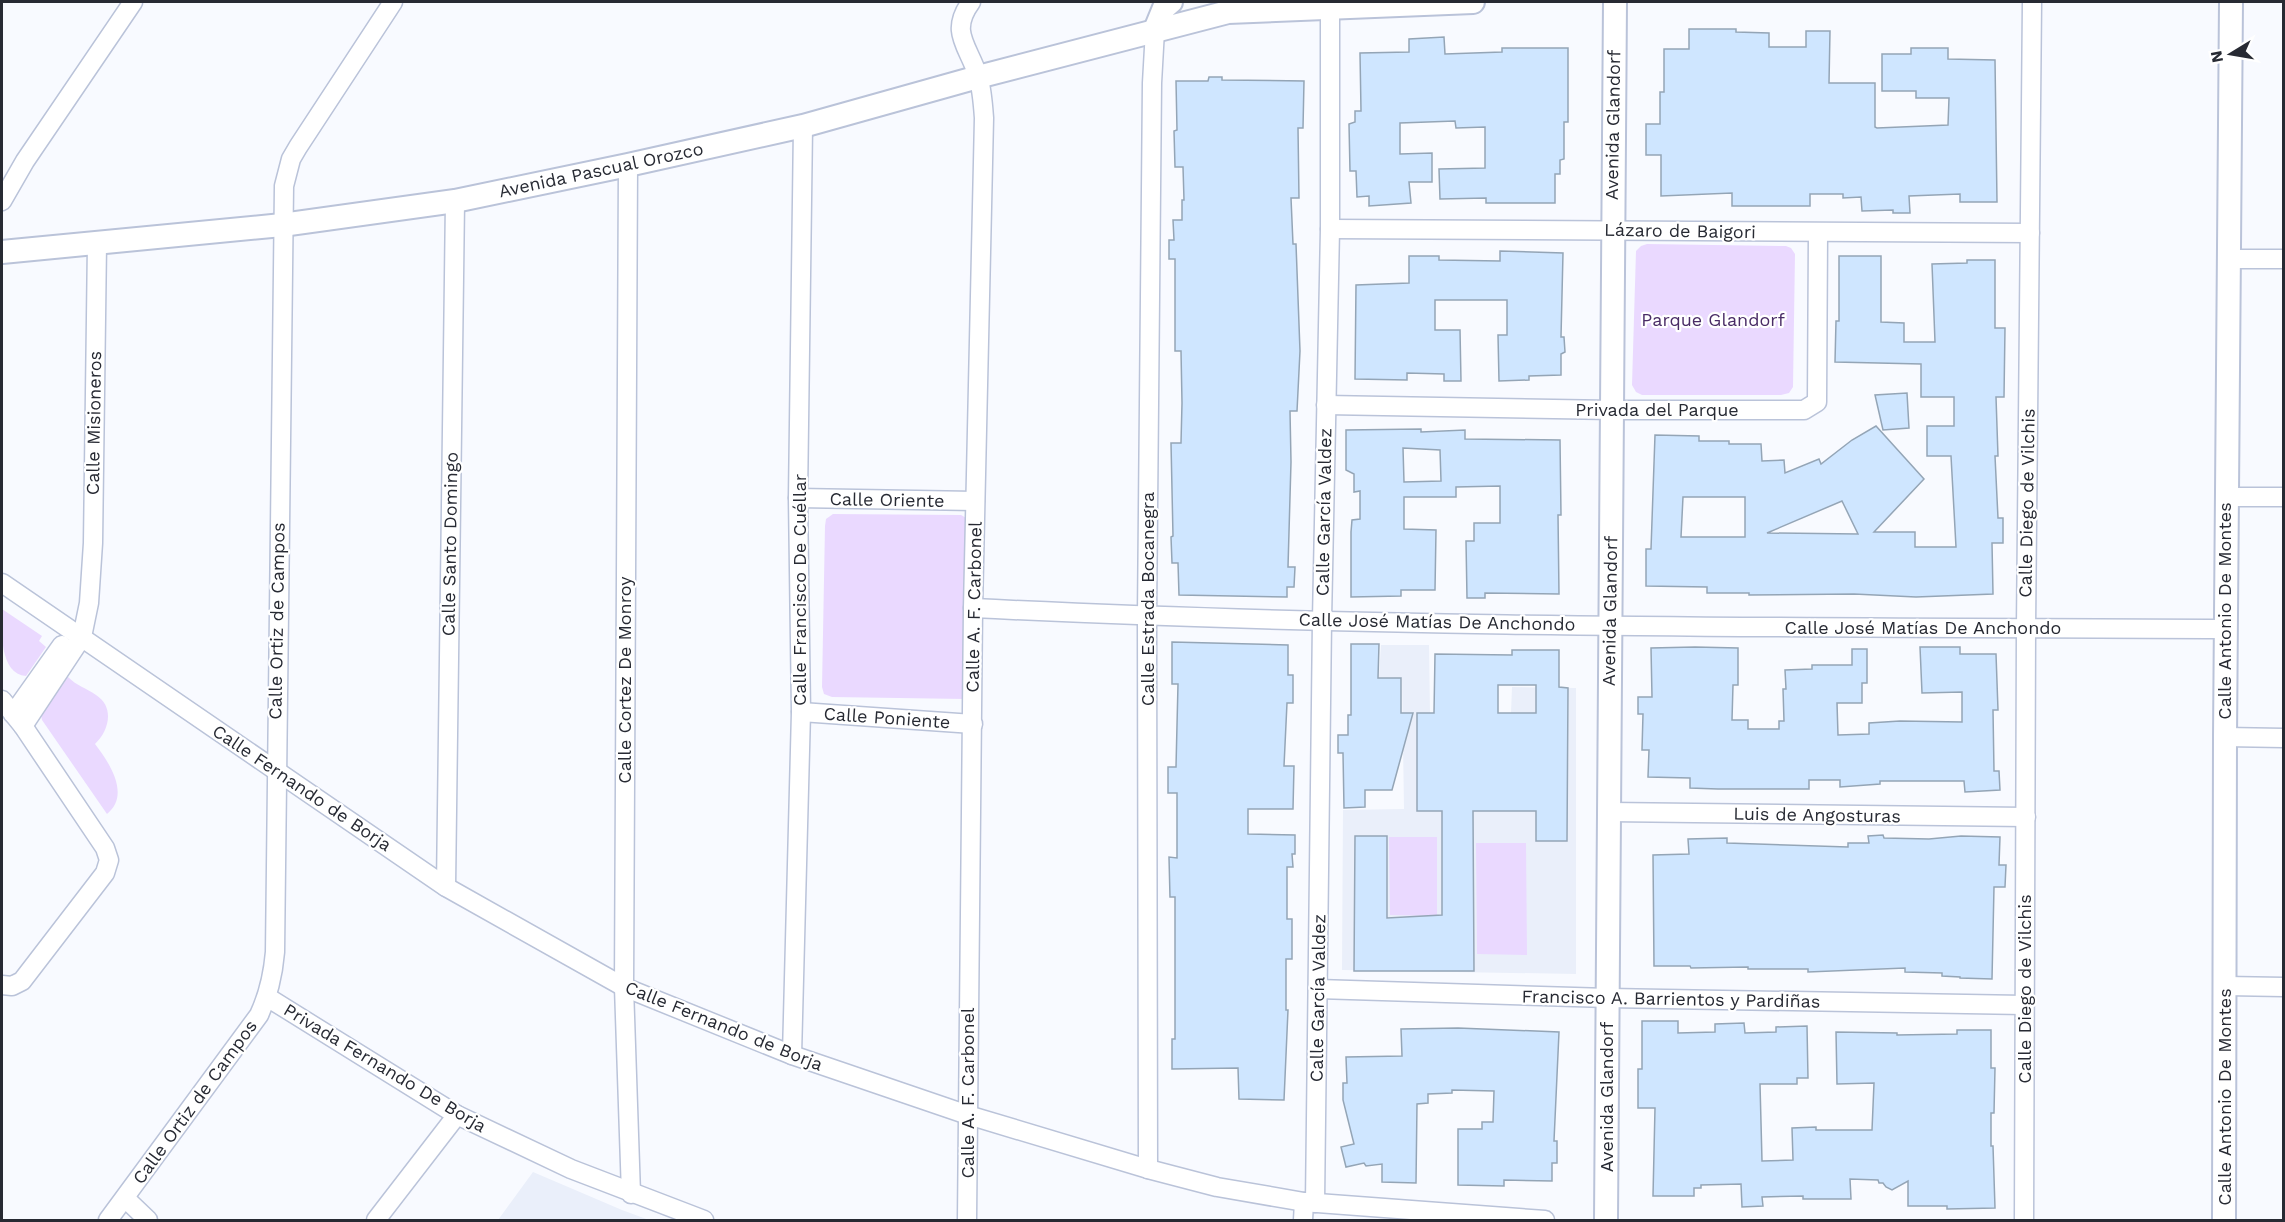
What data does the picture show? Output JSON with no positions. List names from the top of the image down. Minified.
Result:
{"streets":{"main road":["Avenida Glandorf","Avenida Pascual Orozco","Calle Antonio De Montes"],"street":["Lázaro de Baigori","Privada del Parque","Calle Misioneros","Calle Oriente","Calle Diego de Vilchis","Calle García Valdez","Calle Santo Domingo","Calle Francisco De Cuéllar","Calle Estrada Bocanegra","Calle A. F. Carbonel","Calle Ortiz de Campos","Calle José Matías De Anchondo","Calle Cortez De Monroy","Calle Poniente","Calle Fernando de Borja","Luis de Angosturas","Francisco A. Barrientos y Pardiñas","Privada Fernando De Borja"]},"crossings":[["Avenida Glandorf","Lázaro de Baigori"],["Avenida Glandorf","Privada del Parque"],["Avenida Glandorf","Calle José Matías De Anchondo"],["Avenida Glandorf","Luis de Angosturas"],["Avenida Glandorf","Francisco A. Barrientos y Pardiñas"],["Avenida Pascual Orozco","Calle Misioneros"],["Avenida Pascual Orozco","Calle García Valdez"],["Avenida Pascual Orozco","Calle Santo Domingo"],["Avenida Pascual Orozco","Calle Francisco De Cuéllar"],["Avenida Pascual Orozco","Calle Estrada Bocanegra"],["Avenida Pascual Orozco","Calle A. F. Carbonel"],["Avenida Pascual Orozco","Calle Ortiz de Campos"],["Avenida Pascual Orozco","Calle Cortez De Monroy"],["Lázaro de Baigori","Privada del Parque"],["Lázaro de Baigori","Calle Diego de Vilchis"],["Lázaro de Baigori","Calle García Valdez"],["Privada del Parque","Calle García Valdez"],["Calle Misioneros","Calle Fernando de Borja"],["Calle Oriente","Calle Francisco De Cuéllar"],["Calle Oriente","Calle A. F. Carbonel"],["Calle Diego de Vilchis","Calle José Matías De Anchondo"],["Calle Diego de Vilchis","Luis de Angosturas"],["Calle Diego de Vilchis","Francisco A. Barrientos y Pardiñas"],["Calle García Valdez","Calle José Matías De Anchondo"],["Calle García Valdez","Calle Fernando de Borja"],["Calle García Valdez","Francisco A. Barrientos y Pardiñas"],["Calle Santo Domingo","Calle Fernando de Borja"],["Calle Francisco De Cuéllar","Calle Poniente"],["Calle Francisco De Cuéllar","Calle Fernando de Borja"],["Calle Estrada Bocanegra","Calle José Matías De Anchondo"],["Calle Estrada Bocanegra","Calle Fernando de Borja"],["Calle A. F. Carbonel","Calle José Matías De Anchondo"],["Calle A. F. Carbonel","Calle Poniente"],["Calle A. F. Carbonel","Calle Fernando de Borja"],["Calle Antonio De Montes","Calle José Matías De Anchondo"],["Calle Ortiz de Campos","Calle Fernando de Borja"],["Calle Ortiz de Campos","Privada Fernando De Borja"],["Calle Cortez De Monroy","Calle Fernando de Borja"],["Calle Cortez De Monroy","Privada Fernando De Borja"]],"parks":["Parque Glandorf"],"north":"left"}
